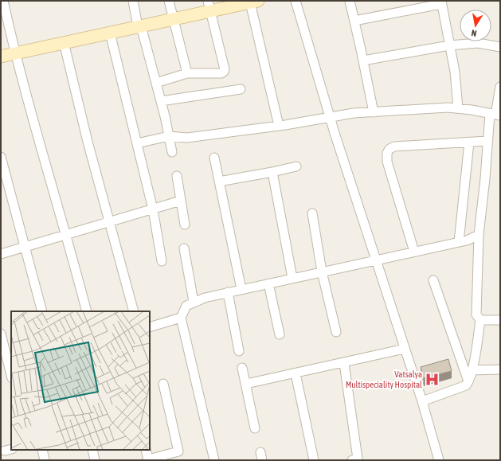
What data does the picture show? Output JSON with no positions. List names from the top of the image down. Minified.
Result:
{"places":{"hospital":["Vatsalya Multispeciality Hospital"]},"north":"bottom"}
